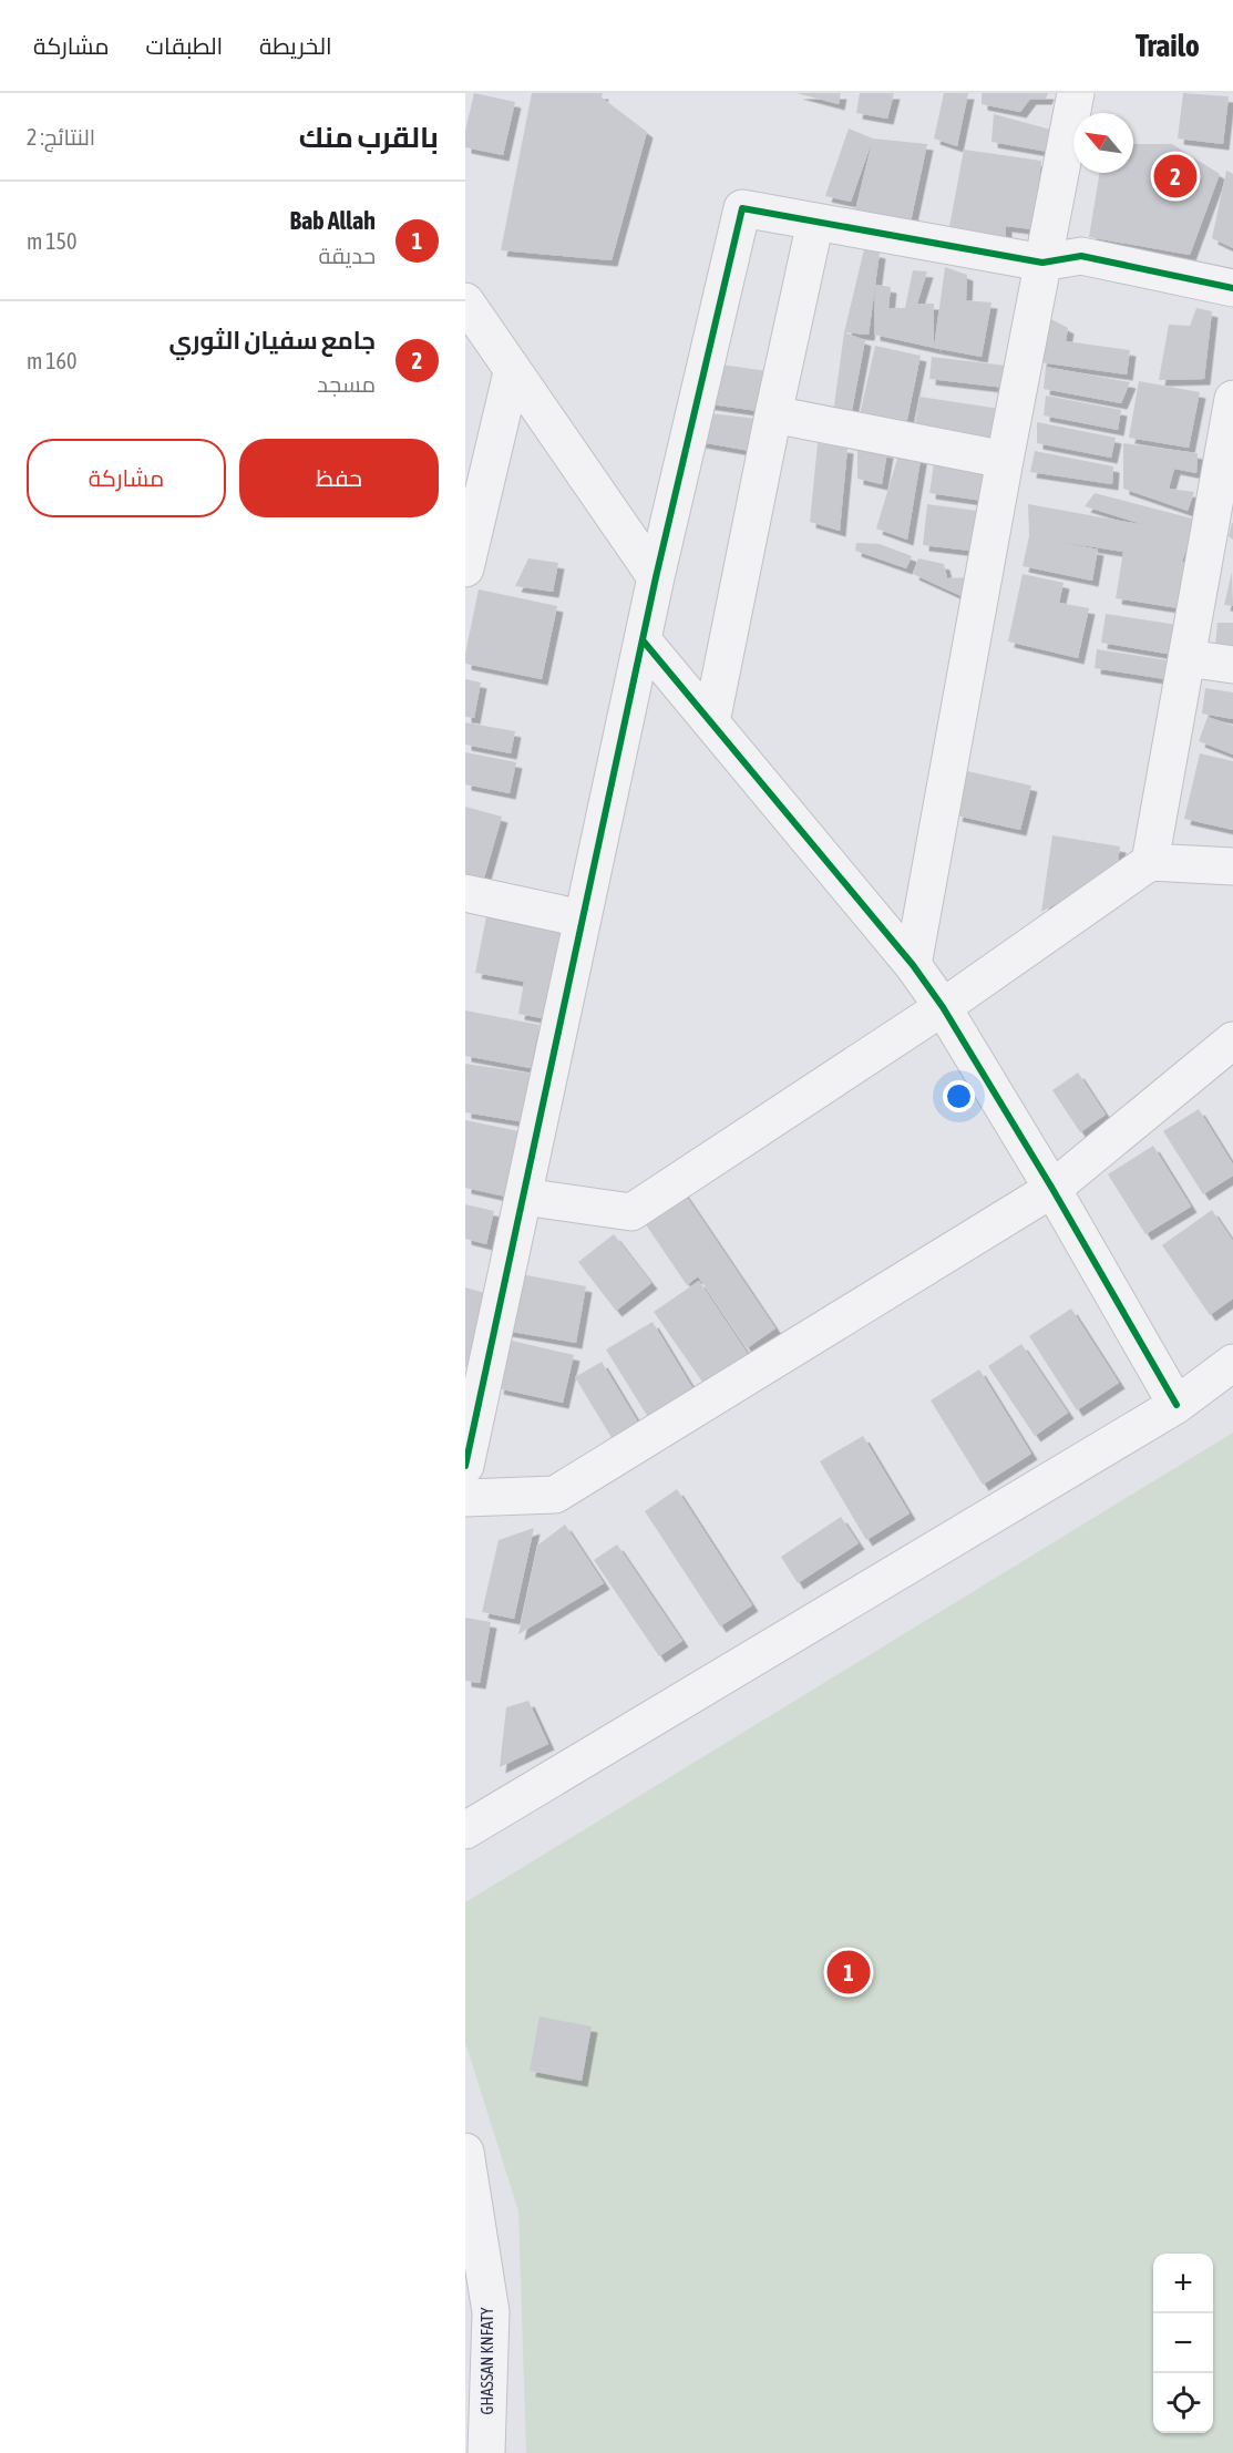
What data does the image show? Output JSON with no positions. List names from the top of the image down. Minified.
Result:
{"streets":{"street":["GHASSAN KNFATY"]},"north":"top left","page":{"header":"Trailo","nav":["الخريطة","الطبقات","مشاركة"],"heading":["بالقرب منك","النتائج: 2"],"pins":["2","1"],"list":[{"mark":"1","name":"Bab Allah","note":"حديقة","value":"150 m"},{"mark":"2","name":"جامع سفيان الثوري","note":"مسجد","value":"160 m"}],"buttons":["حفظ","مشاركة"],"map_buttons":["+","−"]}}
